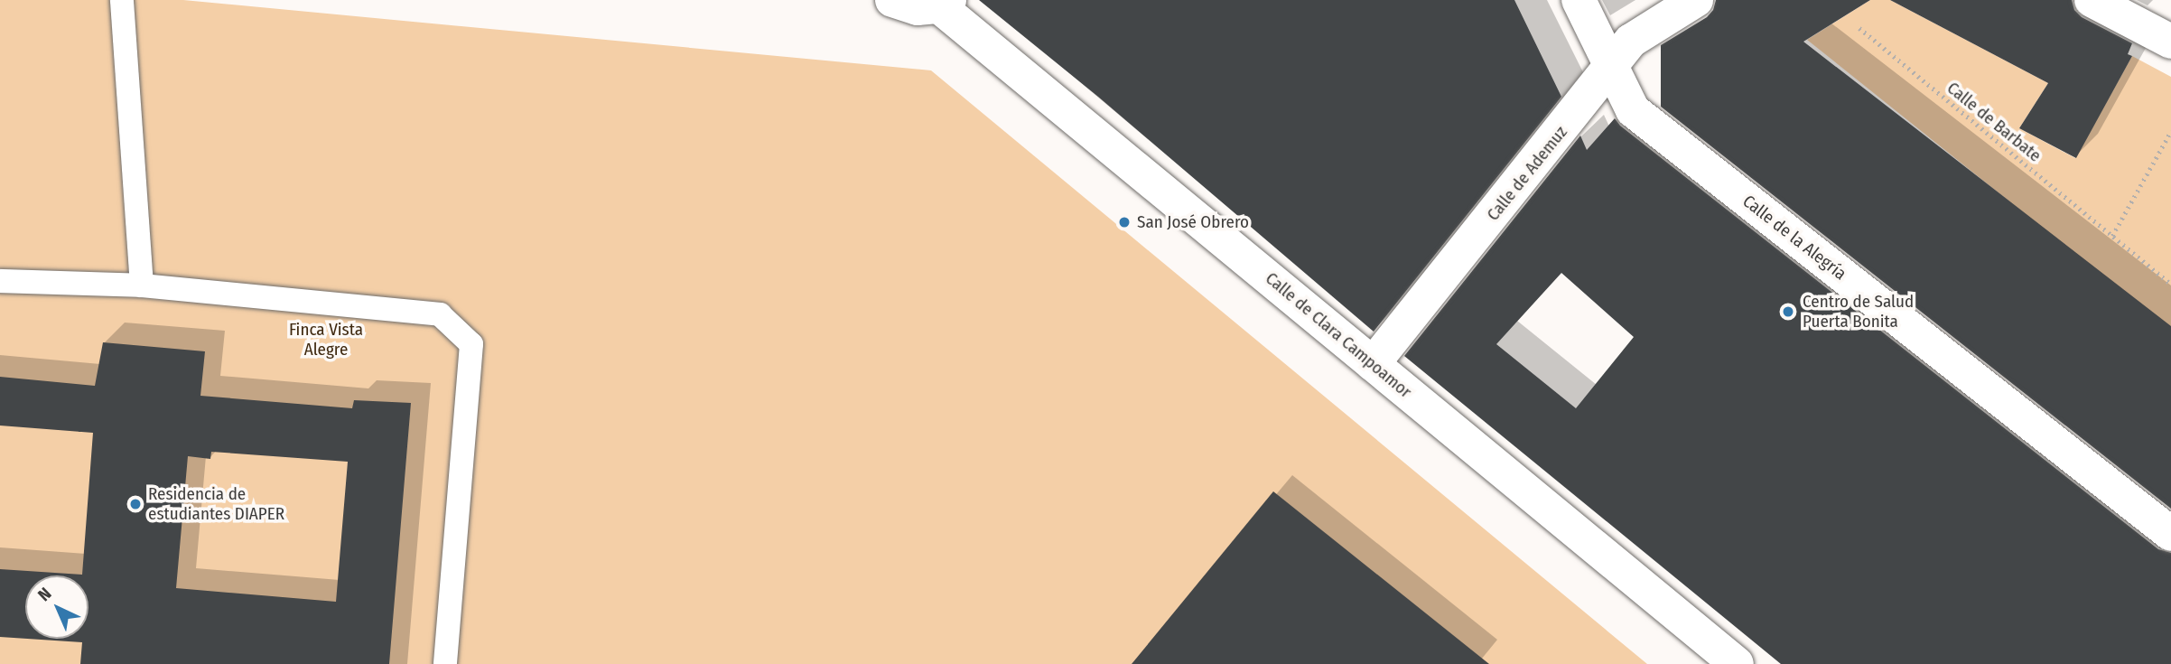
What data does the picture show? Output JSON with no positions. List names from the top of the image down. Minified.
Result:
{"streets":{"street":["Calle de Ademuz","Calle de la Alegría","Calle de Clara Campoamor"],"path":["Calle de Barbate"]},"crossings":[["Calle de Ademuz","Calle de la Alegría"],["Calle de Ademuz","Calle de Clara Campoamor"]],"parks":["Finca Vista Alegre"],"places":["San José Obrero","Centro de Salud Puerta Bonita","Residencia de estudiantes DIAPER"],"north":"top left"}
